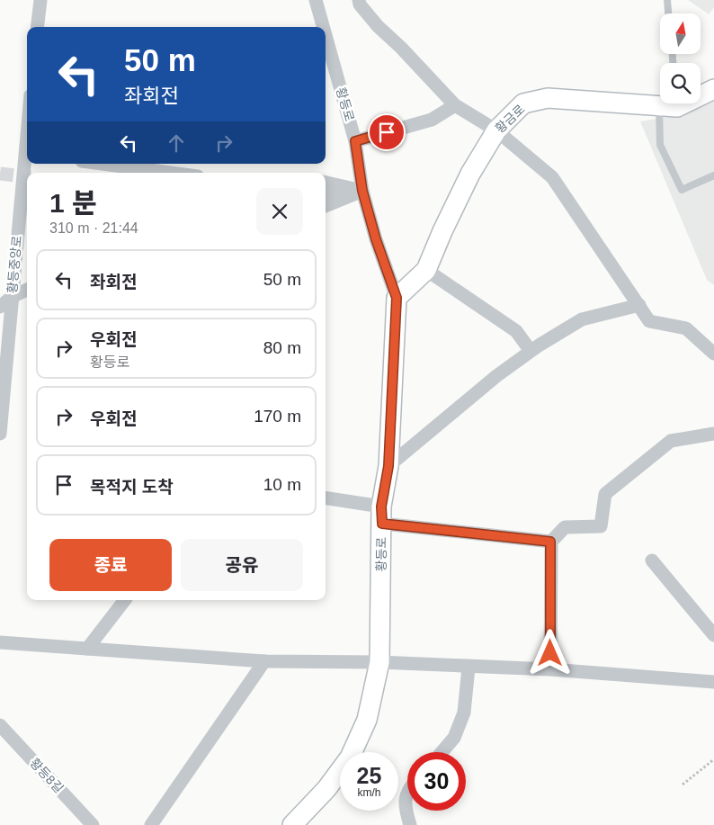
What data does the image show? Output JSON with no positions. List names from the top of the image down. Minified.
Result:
{"streets":{"main road":["황등로","황금로"],"street":["황등중앙로","황등8길"]},"crossings":[["황등로","황금로"]],"north":"top","page":{"turn":["50 m","좌회전"],"heading":["1 분","310 m · 21:44"],"list":[{"name":"좌회전","value":"50 m"},{"name":"우회전","note":"황등로","value":"80 m"},{"name":"우회전","value":"170 m"},{"name":"목적지 도착","value":"10 m"}],"buttons":["종료","공유"],"speed":"25 km/h","limit":"30"}}
